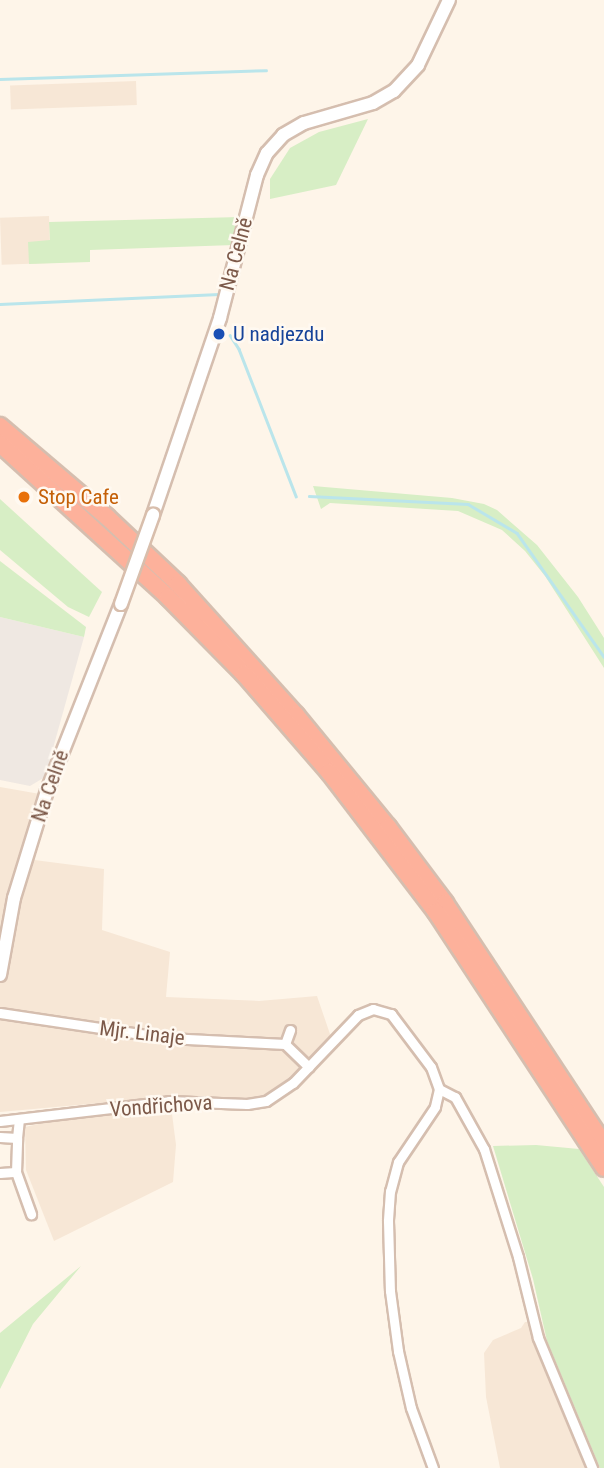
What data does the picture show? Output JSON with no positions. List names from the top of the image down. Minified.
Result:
{"streets":{"street":["Na Celně","Mjr. Linaje","Vondřichova"]},"places":["U nadjezdu","Stop Cafe"]}
